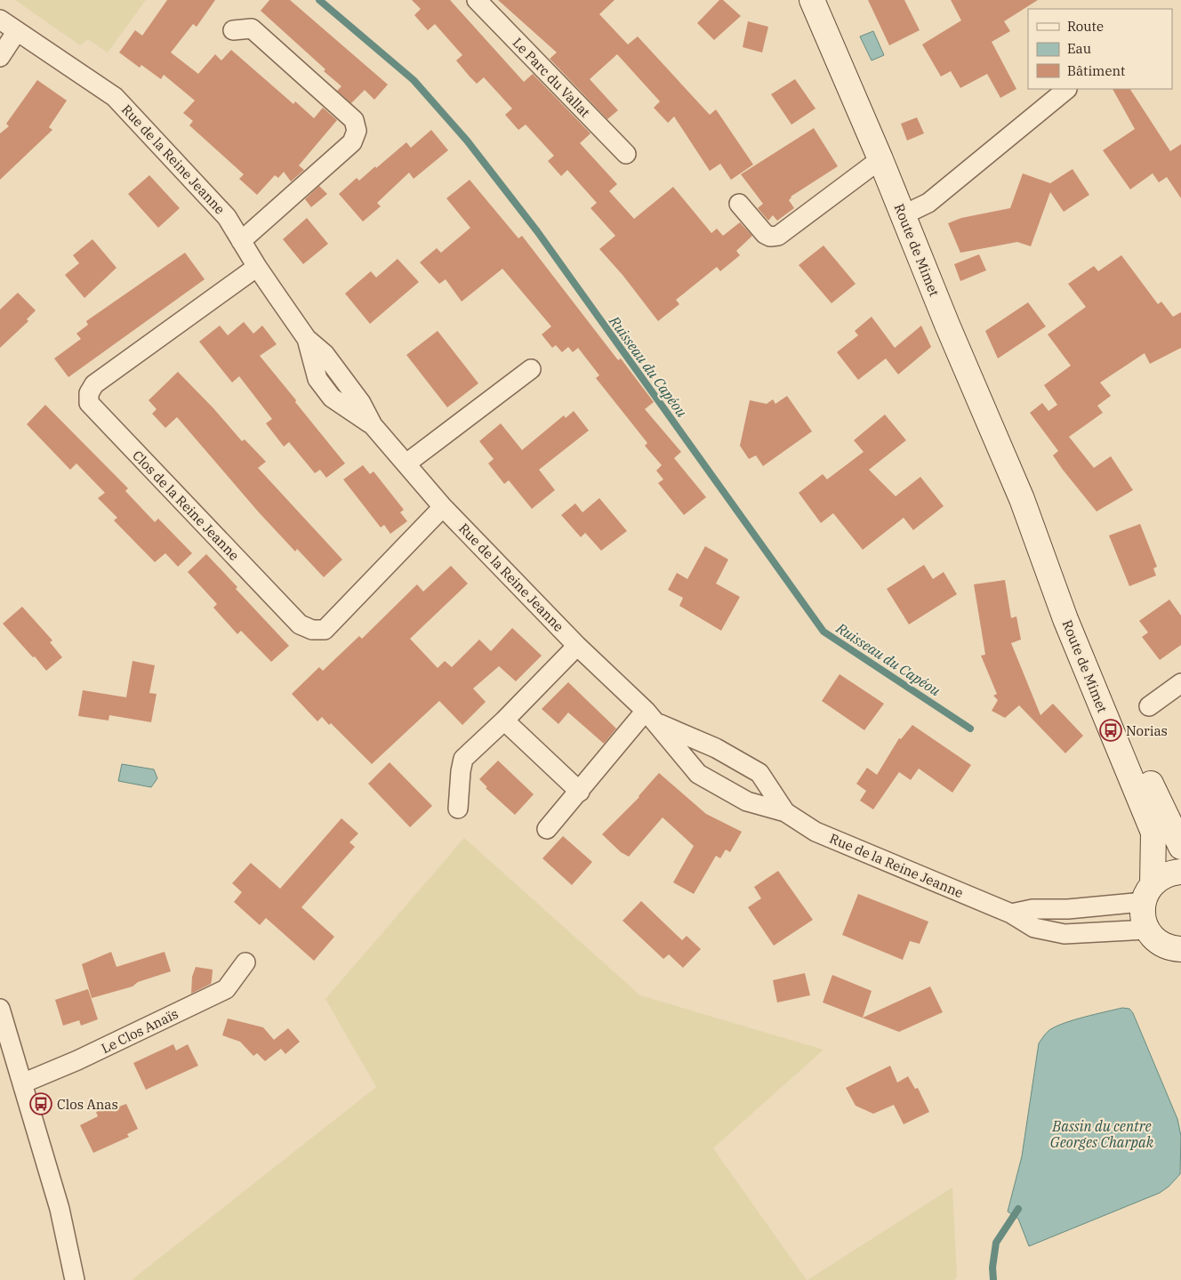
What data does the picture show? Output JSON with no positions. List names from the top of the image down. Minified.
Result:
{"streets":{"street":["Le Parc du Vallat","Rue de la Reine Jeanne","Route de Mimet","Clos de la Reine Jeanne","Le Clos Anaïs"]},"crossings":[["Rue de la Reine Jeanne","Route de Mimet"],["Rue de la Reine Jeanne","Clos de la Reine Jeanne"]],"water":["Ruisseau du Capéou","Bassin du centre Georges Charpak"],"places":{"bus stop":["Norias","Clos Anas"]},"legend":["Route","Eau","Bâtiment"]}
